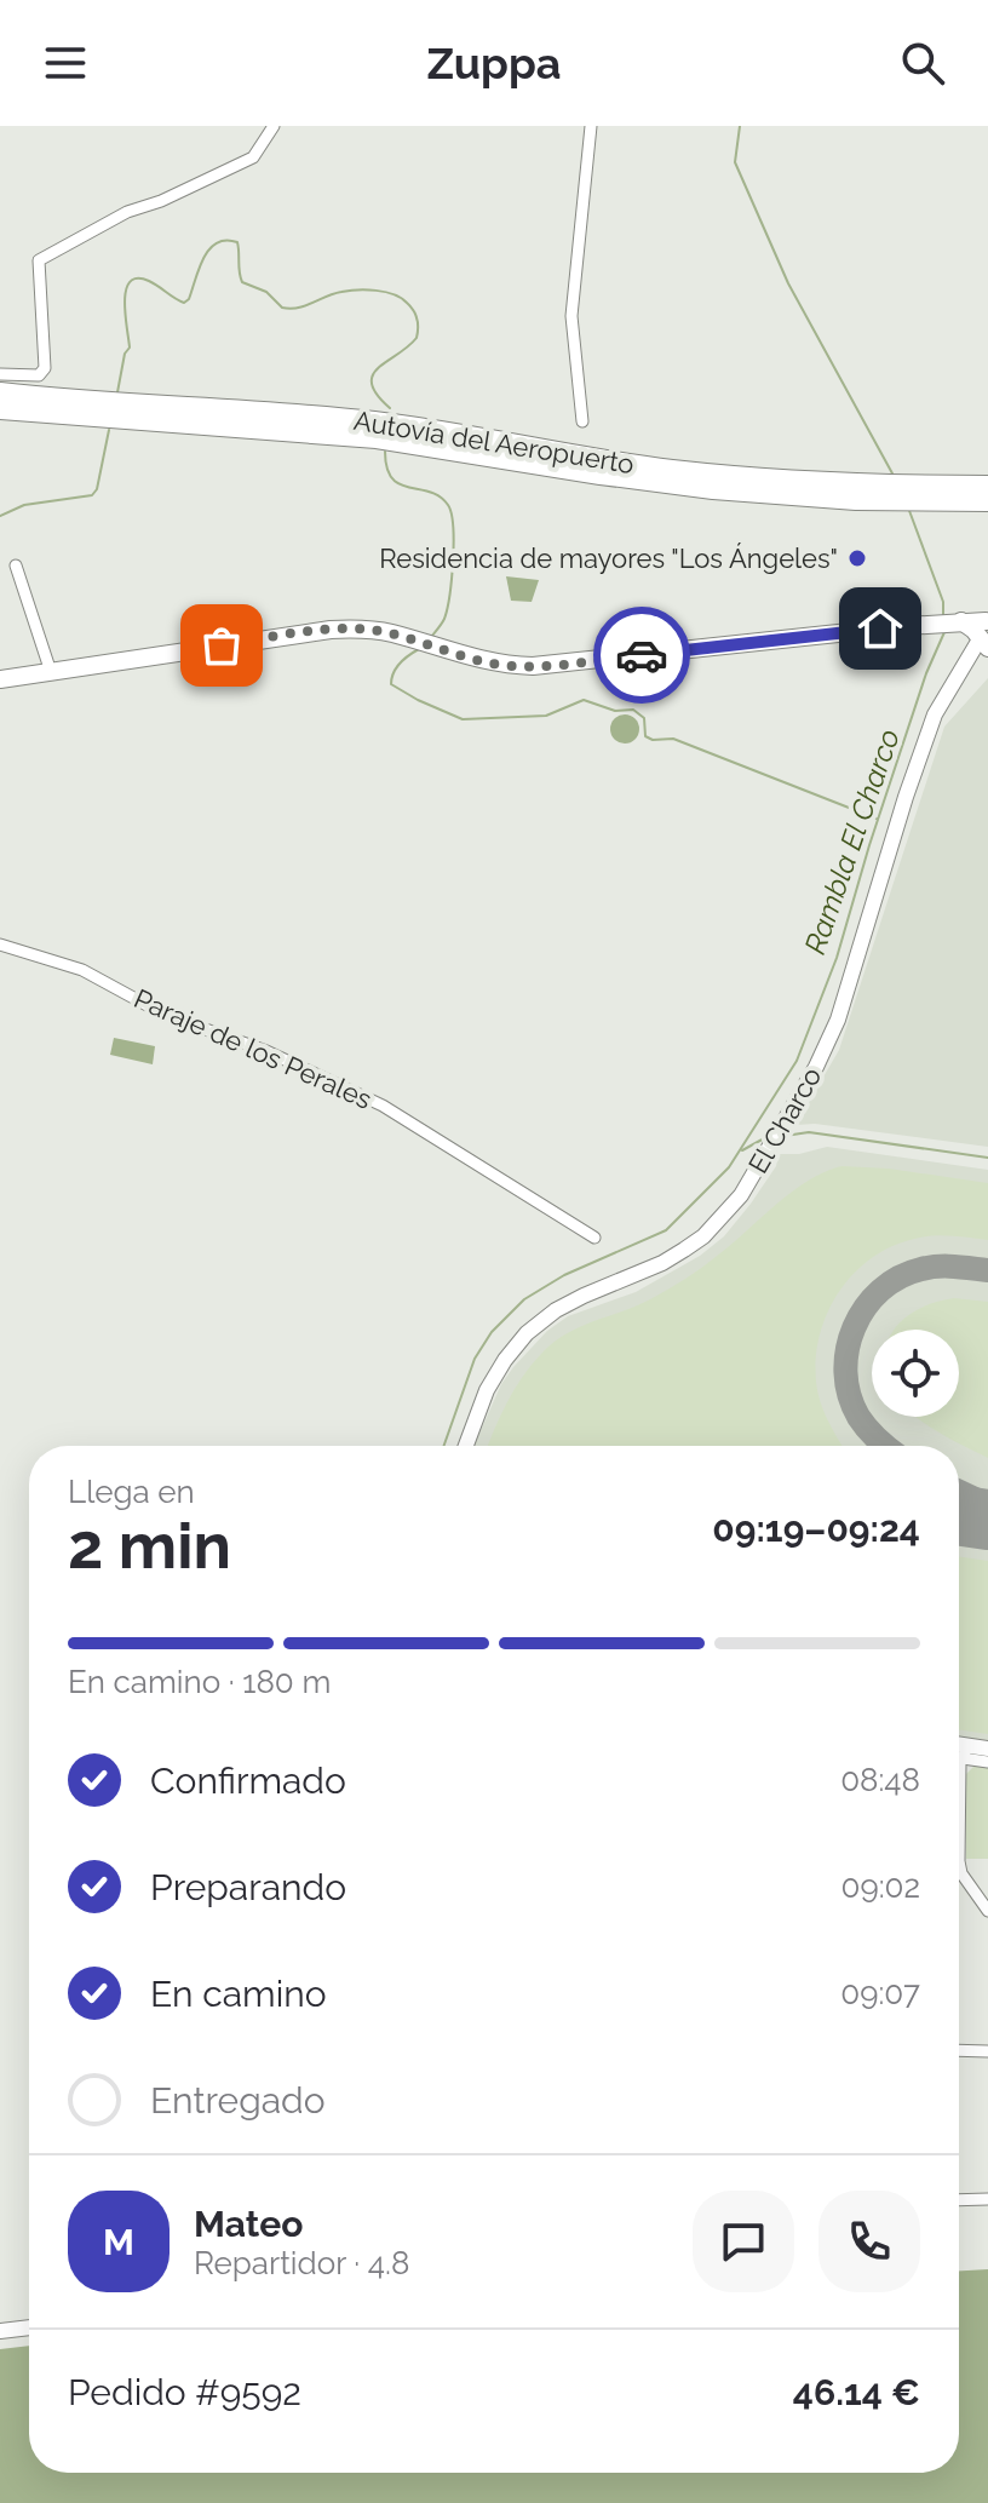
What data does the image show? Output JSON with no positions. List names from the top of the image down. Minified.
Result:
{"streets":{"highway":["Autovía del Aeropuerto"],"main road":["El Charco"],"street":["Paraje de los Perales"]},"water":["Rambla El Charco"],"places":["Residencia de mayores \"Los Ángeles\""],"page":{"header":"Zuppa","heading":["2 min","Llega en","09:19–09:24"],"panel":["Mateo","Repartidor · 4.8","Pedido #9592","46.14 €"],"bar":"En camino · 180 m","list":[["Confirmado","08:48"],["Preparando","09:02"],["En camino","09:07"],"Entregado"],"round":"M"}}
